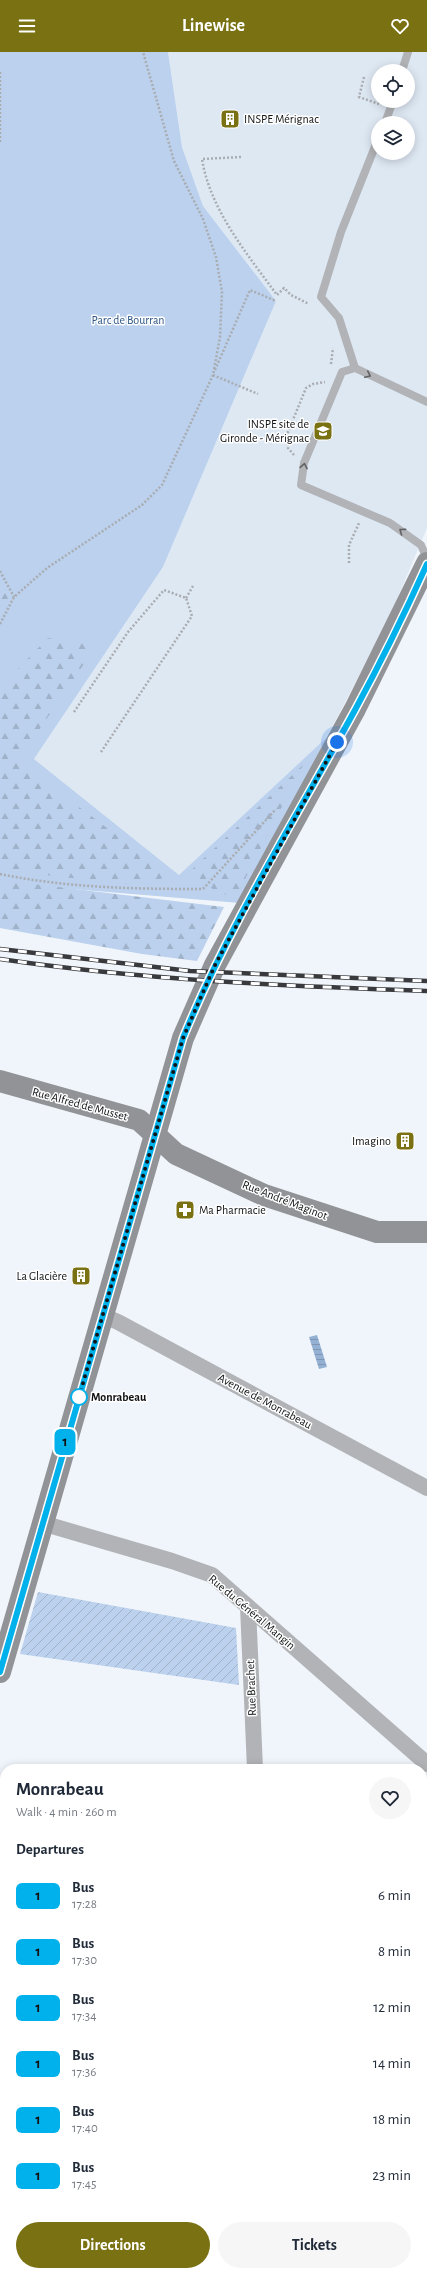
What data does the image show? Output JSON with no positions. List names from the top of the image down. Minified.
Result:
{"streets":{"main road":["Rue Alfred de Musset","Rue André Maginot"],"street":["Avenue de Monrabeau","Rue du Général Mangin","Rue Brachet"]},"crossings":[["Rue Alfred de Musset","Rue André Maginot"],["Rue du Général Mangin","Rue Brachet"]],"parks":["Parc de Bourran"],"places":{"building":["INSPE Mérignac","Imagino","La Glacière"],"school or university":["INSPE site de Gironde - Mérignac"],"pharmacy":["Ma Pharmacie"],"other":["Monrabeau"]},"lines":["bus line 1"],"page":{"header":"Linewise","on_map":"1","heading":[["Monrabeau","Walk · 4 min · 260 m"],"Departures"],"list":[{"mark":"1","name":"Bus","note":"17:28","value":"6 min"},{"mark":"1","name":"Bus","note":"17:30","value":"8 min"},{"mark":"1","name":"Bus","note":"17:34","value":"12 min"},{"mark":"1","name":"Bus","note":"17:36","value":"14 min"},{"mark":"1","name":"Bus","note":"17:40","value":"18 min"},{"mark":"1","name":"Bus","note":"17:45","value":"23 min"}],"buttons":["Directions","Tickets"]}}
